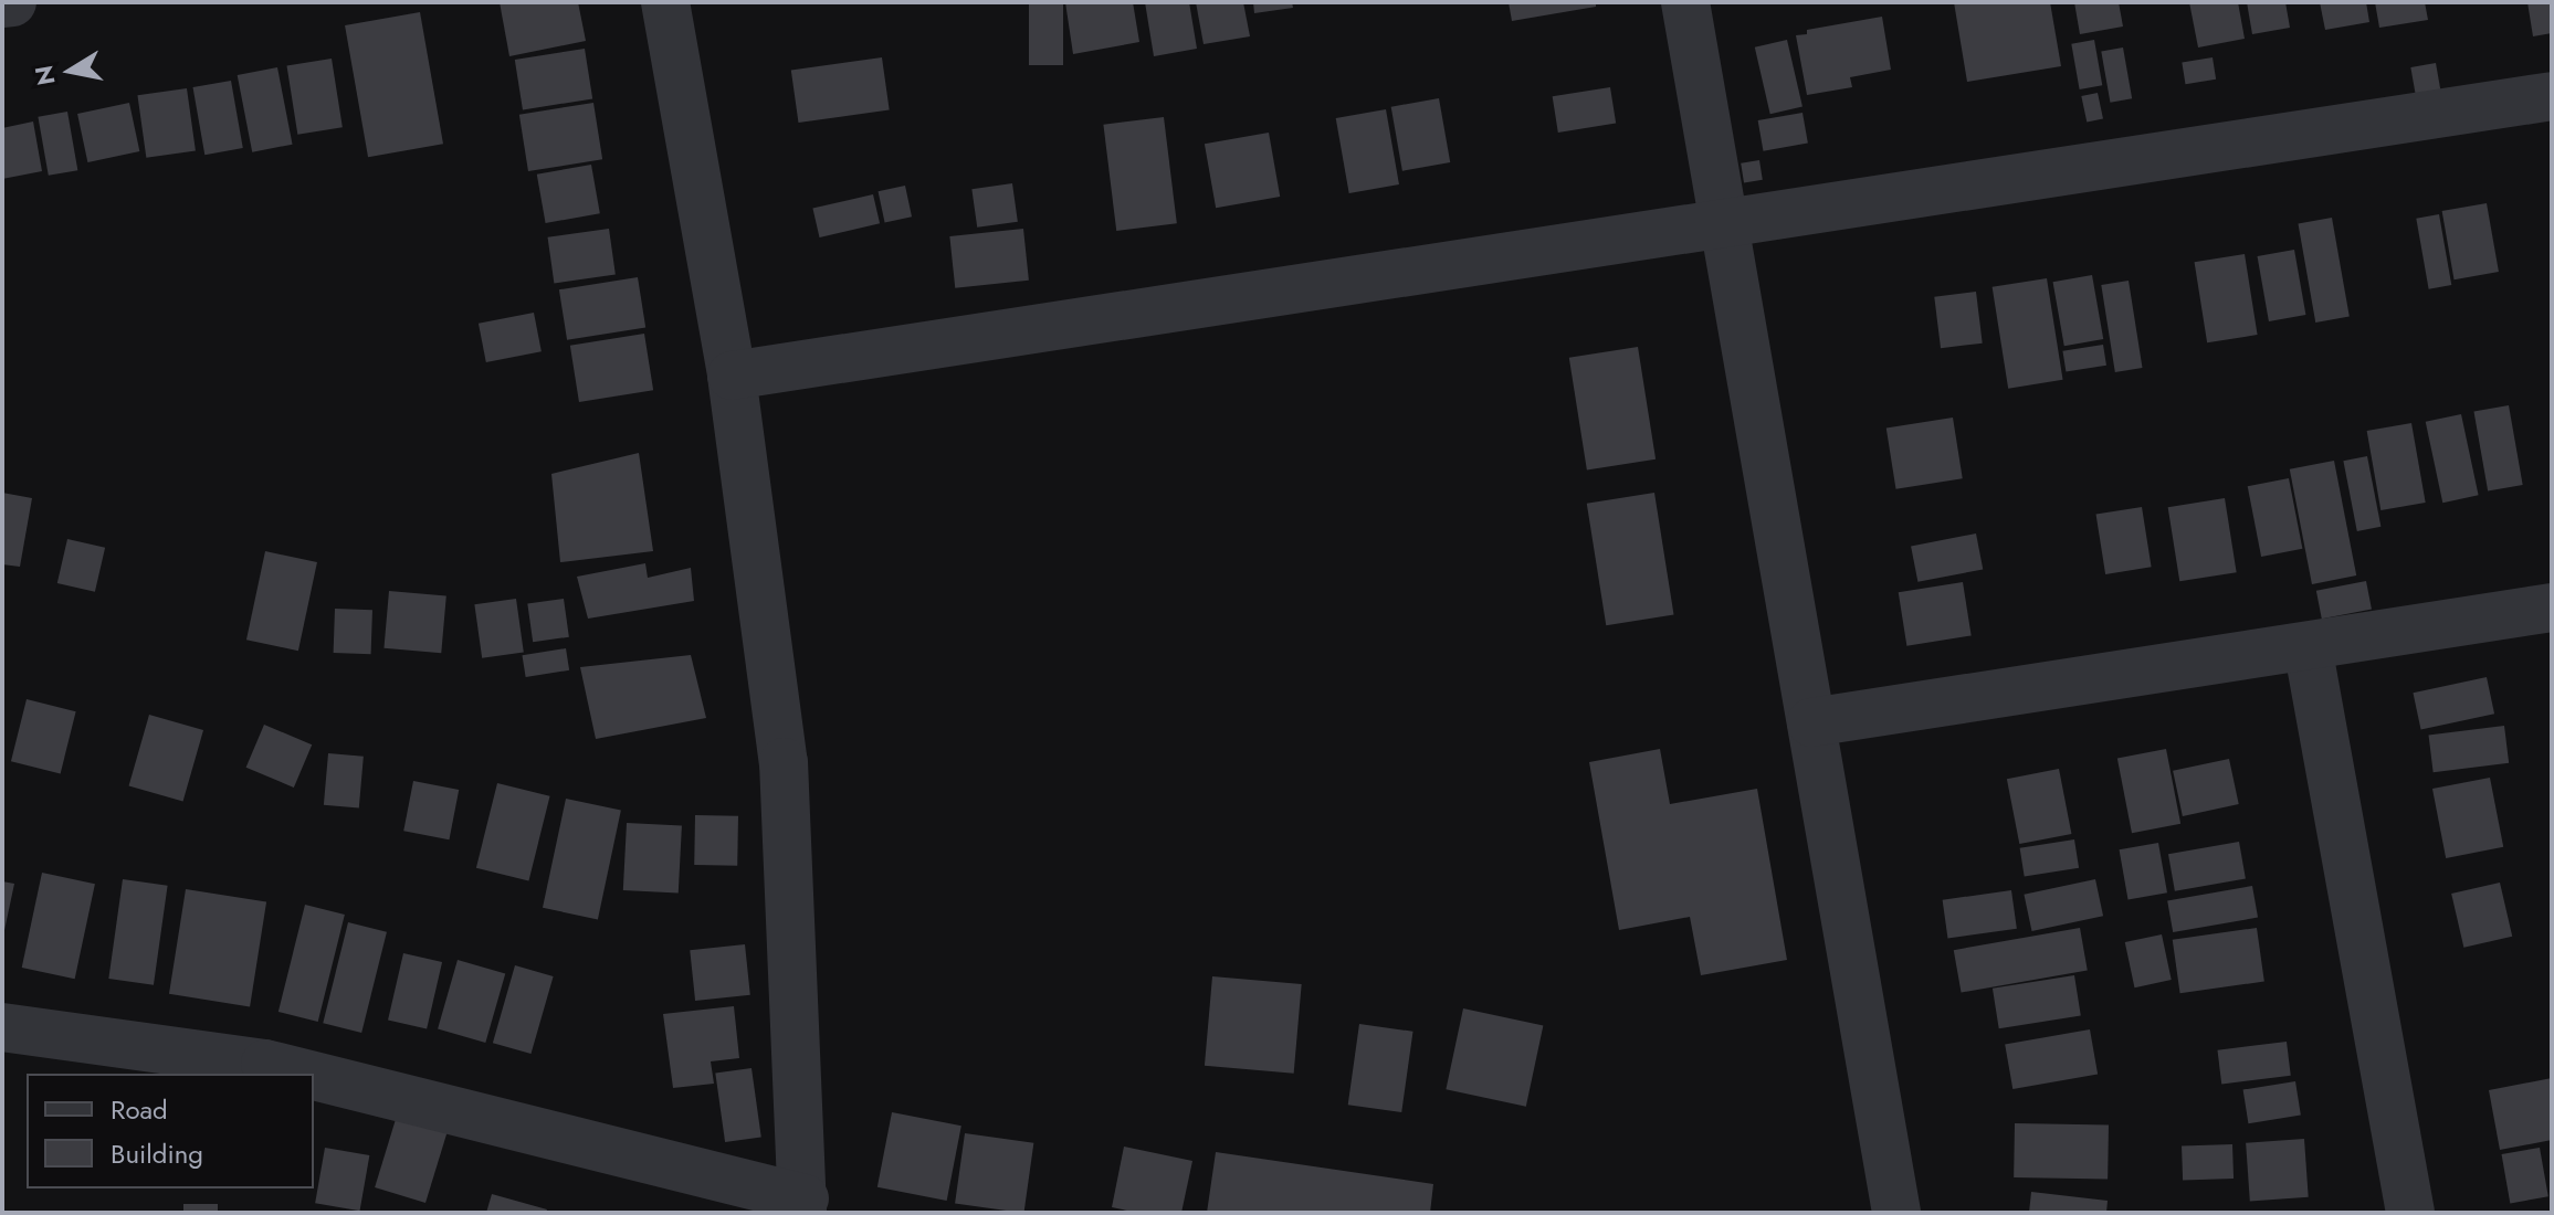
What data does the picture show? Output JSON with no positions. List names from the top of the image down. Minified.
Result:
{"legend":["Road","Building"],"north":"left"}
